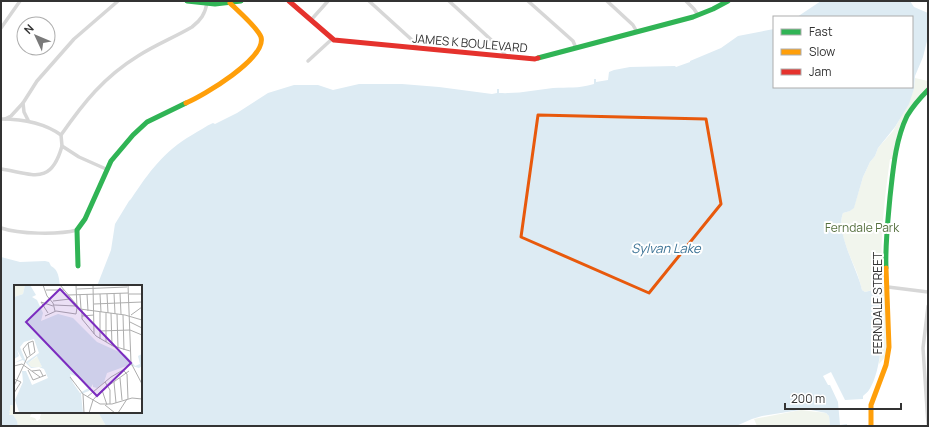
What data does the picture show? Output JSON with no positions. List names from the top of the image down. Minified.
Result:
{"streets":{"street":["JAMES K BOULEVARD","FERNDALE STREET"]},"water":["Sylvan Lake"],"parks":["Ferndale Park"],"legend":["Fast","Slow","Jam"],"scale_bar":"200 m","north":"top left"}
